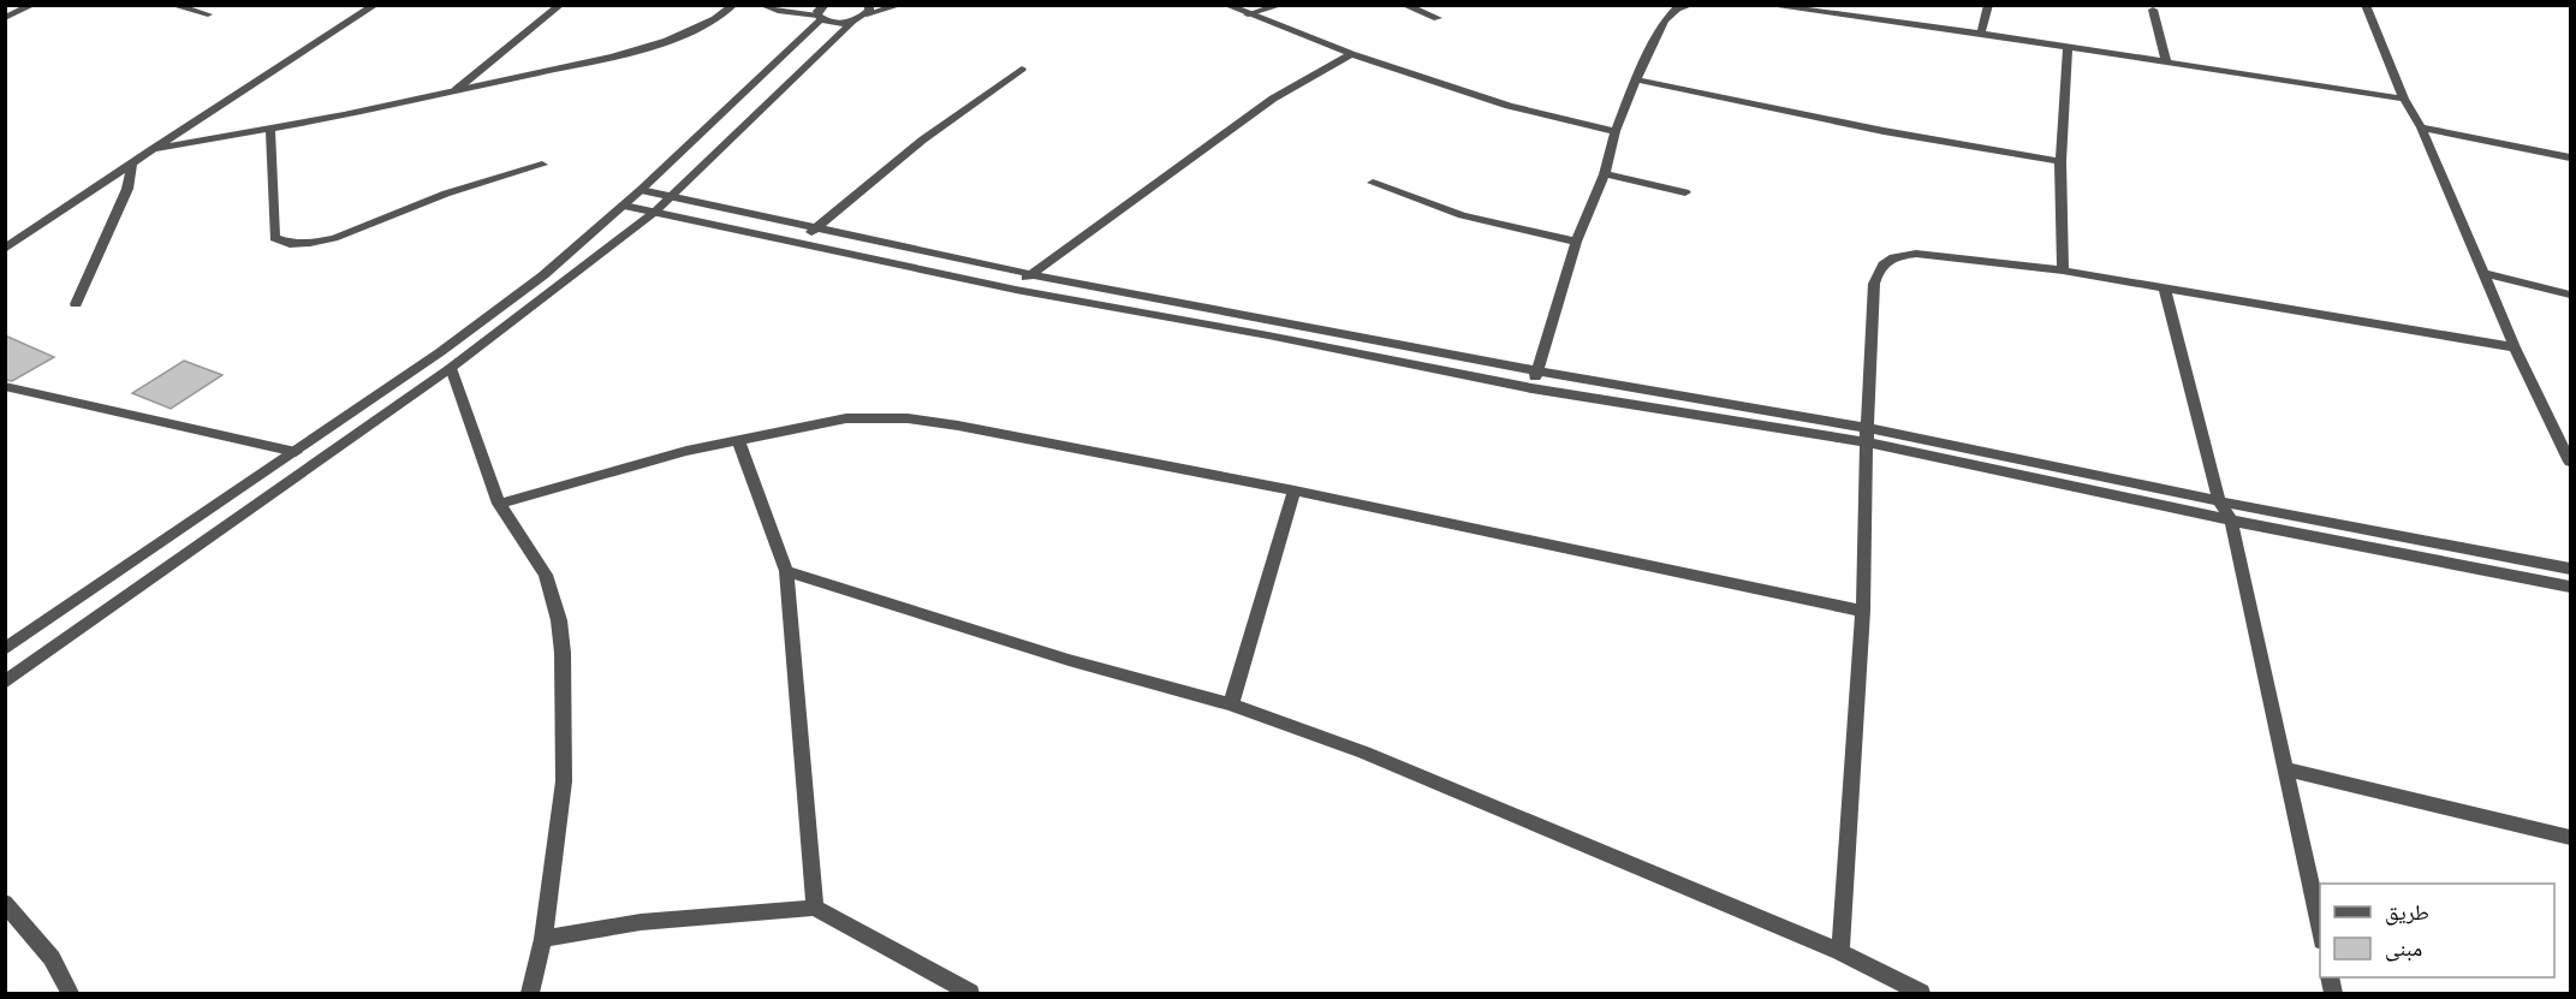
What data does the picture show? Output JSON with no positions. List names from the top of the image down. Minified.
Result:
{"legend":["طريق","مبنى"]}
